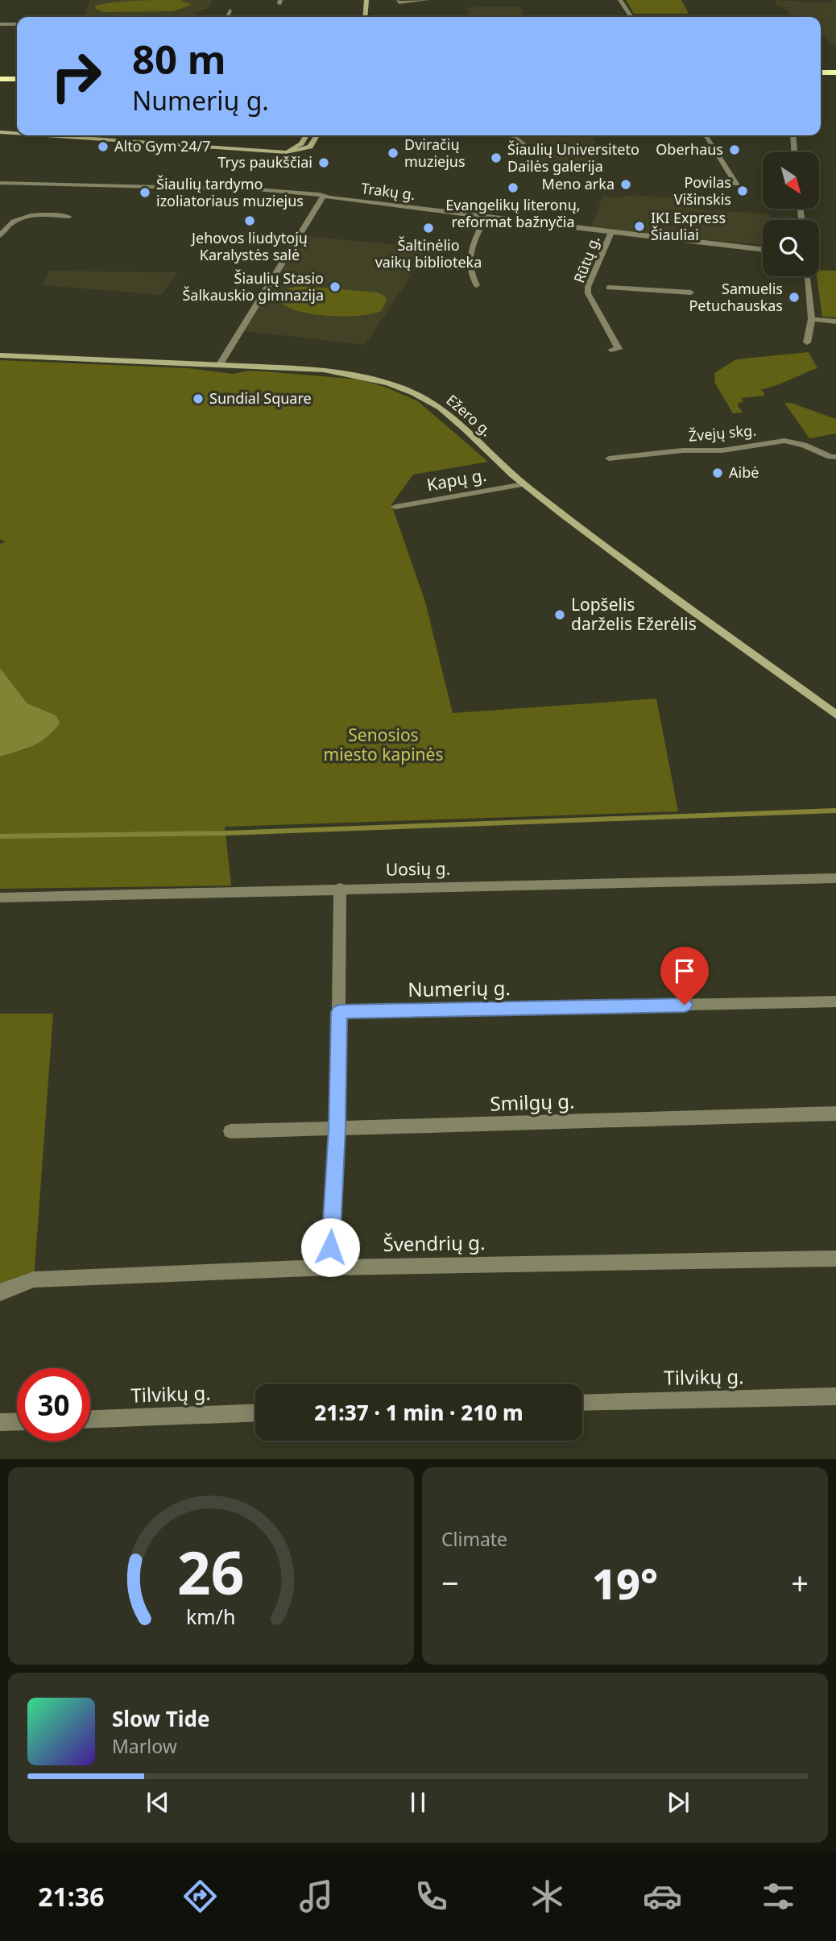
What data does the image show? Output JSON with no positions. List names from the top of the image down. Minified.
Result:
{"streets":{"main road":["Ežero g."],"street":["Trakų g.","Rūtų g.","Žvejų skg.","Kapų g.","Uosių g.","Numerių g.","Smilgų g.","Švendrių g.","Tilvikų g."]},"crossings":[["Trakų g.","Rūtų g."],["Ežero g.","Kapų g."]],"parks":["Senosios miesto kapinės"],"places":["Alto Gym 24/7","Oberhaus","Dviračių muziejus","Šiaulių Universiteto Dailės galerija","Trys paukščiai","Meno arka","Evangelikų literonų, reformat bažnyčia","Povilas Višinskis","Šiaulių tardymo izoliatoriaus muziejus","Jehovos liudytojų Karalystės salė","IKI Express Šiauliai","Šaltinėlio vaikų biblioteka","Šiaulių Stasio Šalkauskio gimnazija","Samuelis Petuchauskas","Sundial Square","Aibė","Lopšelis darželis Ežerėlis"],"north":"bottom right","page":{"turn":["80 m","Numerių g."],"limit":"30","trip":"21:37 · 1 min · 210 m","tile":"Climate","heat":["−","19°","+"],"song":["Slow Tide","Marlow"],"tabs":"21:36","gauge":["26","km/h"]}}
